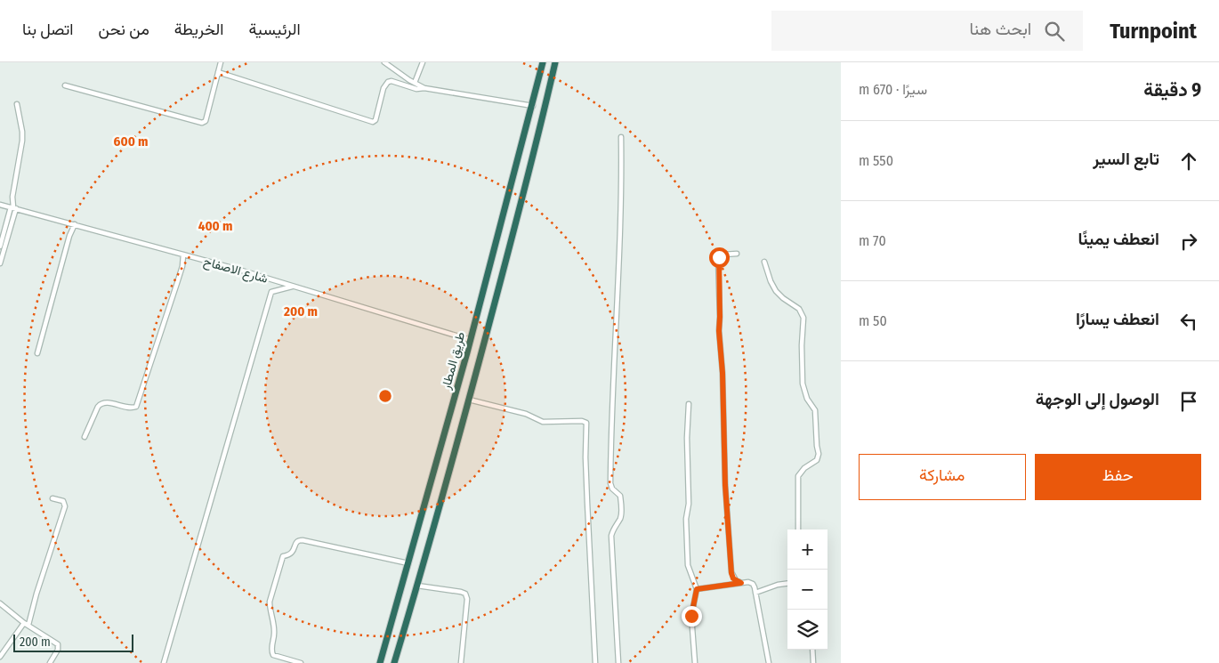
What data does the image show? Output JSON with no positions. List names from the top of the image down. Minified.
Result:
{"streets":{"highway":["طريق المطار"],"street":["شارع الاصفاح"]},"crossings":[["شارع الاصفاح","طريق المطار"]],"scale_bar":"200 m","page":{"header":"Turnpoint","search":"ابحث هنا","nav":["الرئيسية","الخريطة","من نحن","اتصل بنا"],"heading":["9 دقيقة","سيرًا · 670 m"],"list":[["تابع السير","550 m"],["انعطف يمينًا","70 m"],["انعطف يسارًا","50 m"],"الوصول إلى الوجهة"],"buttons":["حفظ","مشاركة"],"map_buttons":["+","−"],"scale":"200 m"},"rings":["600 m","400 m","200 m"]}
